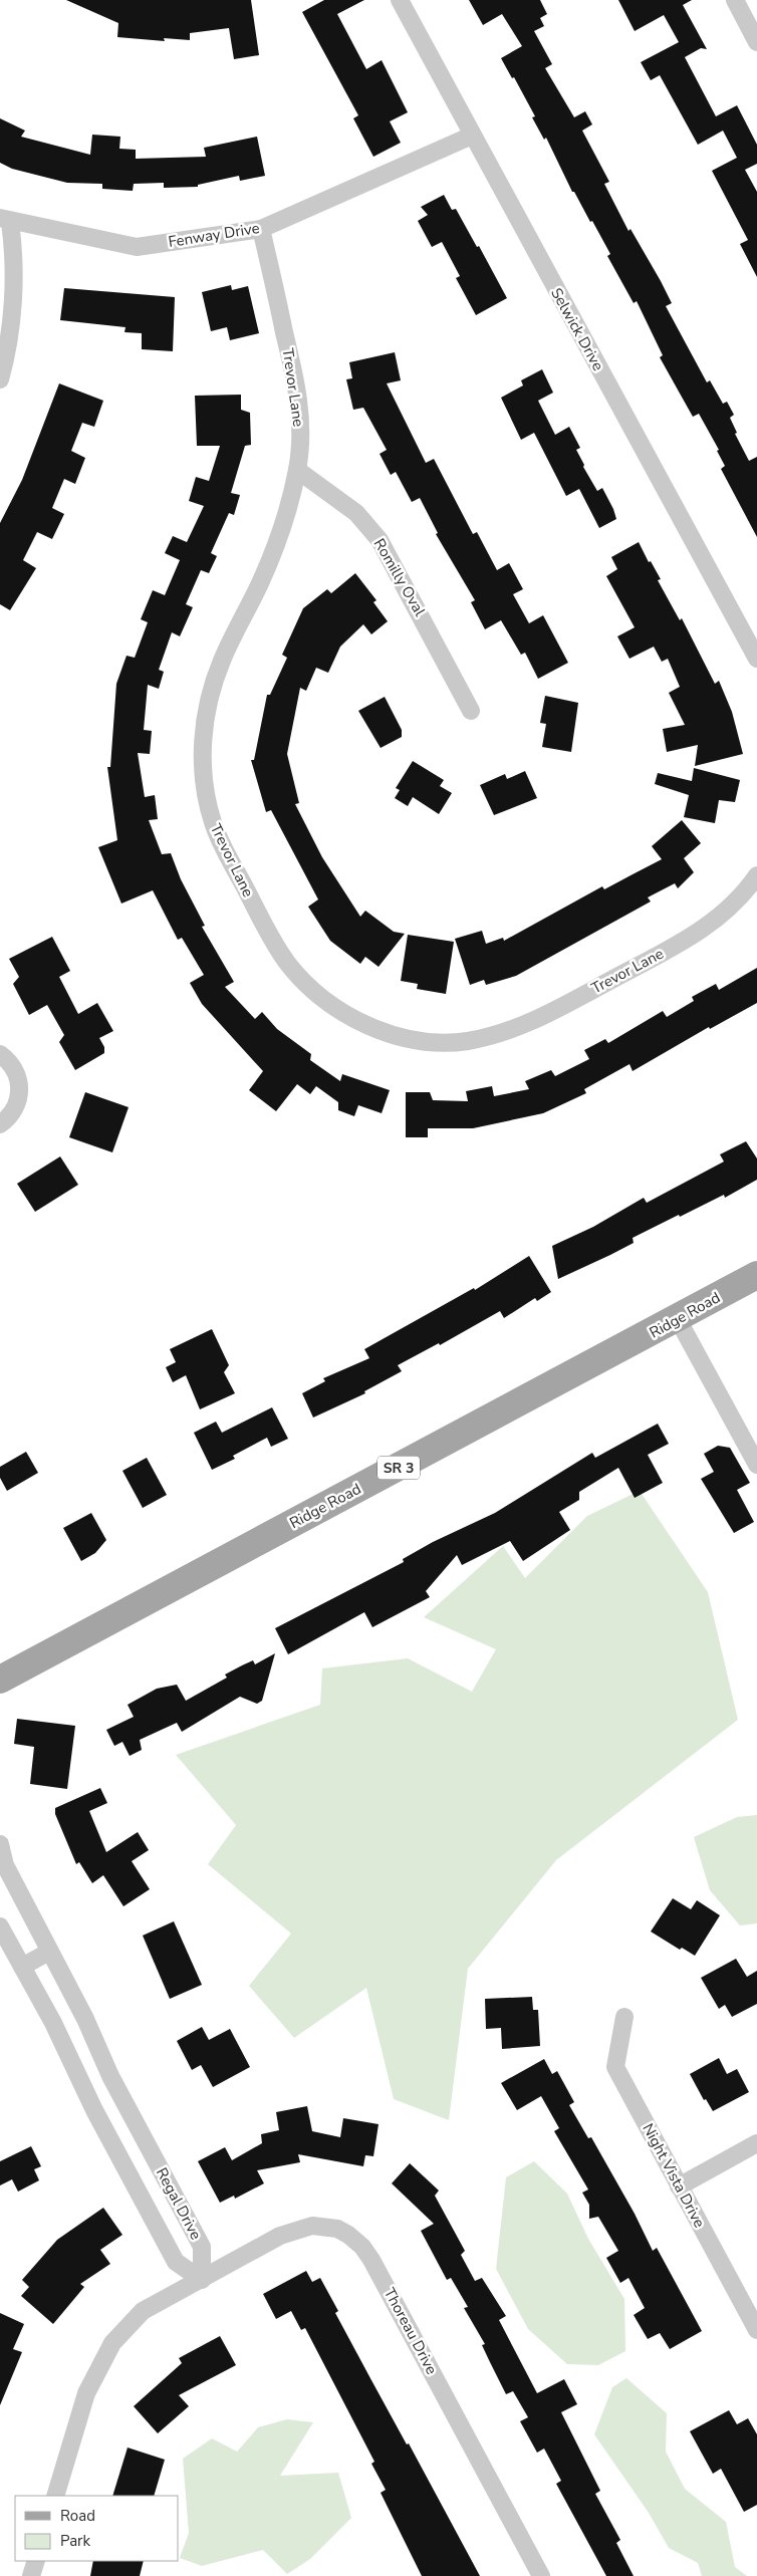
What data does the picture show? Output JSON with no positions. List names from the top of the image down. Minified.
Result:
{"streets":{"main road":["Ridge Road","SR 3"],"street":["Fenway Drive","Selwick Drive","Trevor Lane","Romilly Oval","Night Vista Drive","Regal Drive","Thoreau Drive"]},"crossings":[["Fenway Drive","Selwick Drive"],["Fenway Drive","Trevor Lane"],["Trevor Lane","Romilly Oval"],["Regal Drive","Thoreau Drive"]],"legend":["Road","Park"]}
